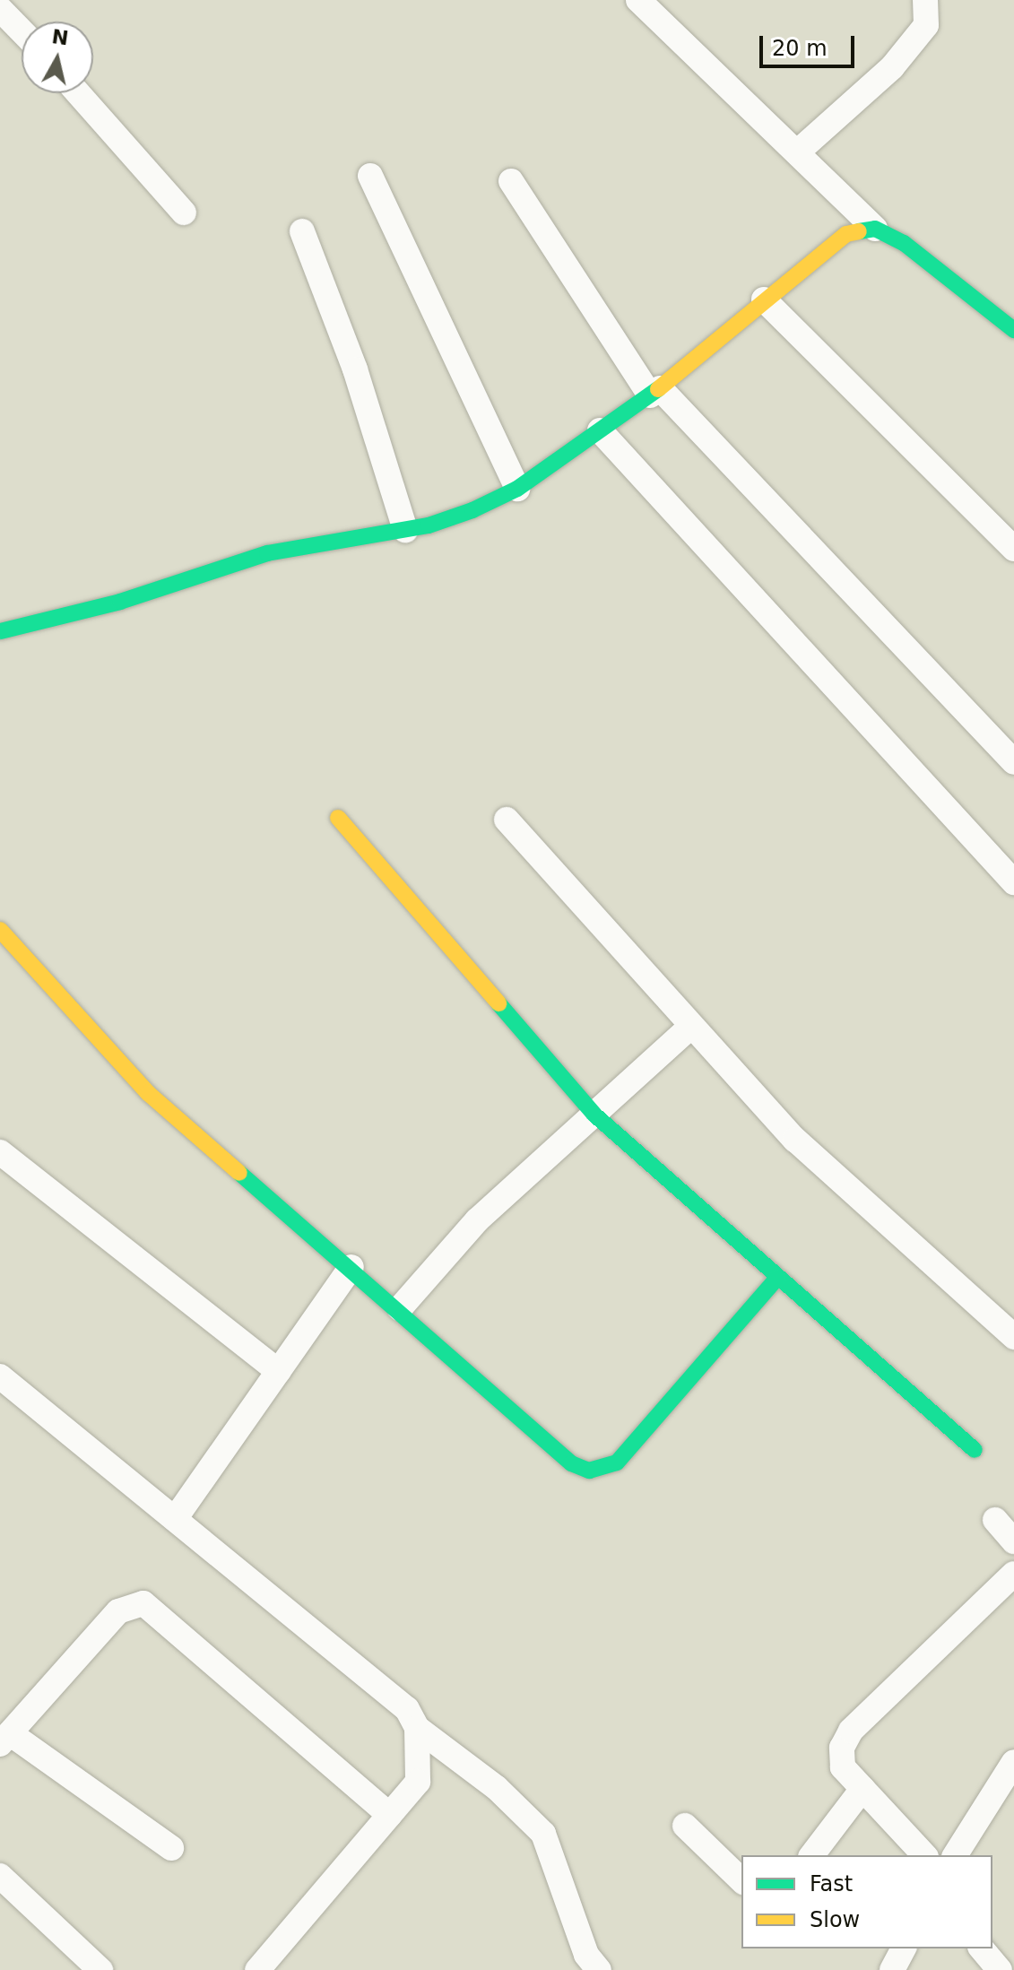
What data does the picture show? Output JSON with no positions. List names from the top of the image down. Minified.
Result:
{"legend":["Fast","Slow"],"scale_bar":"20 m","north":"top"}
